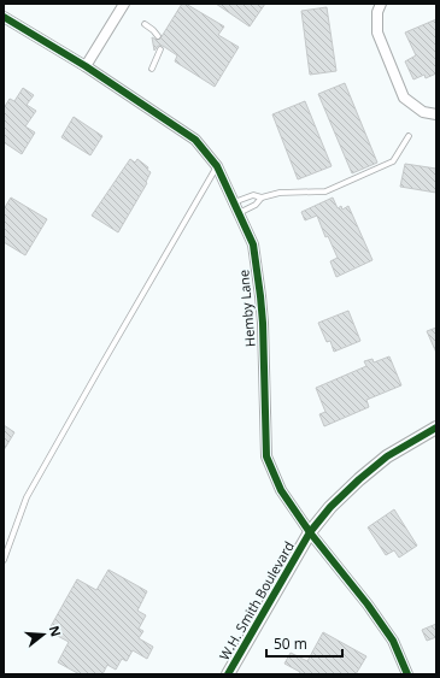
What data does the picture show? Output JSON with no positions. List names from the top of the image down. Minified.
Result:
{"streets":{"street":["Hemby Lane","W.H. Smith Boulevard"]},"crossings":[["Hemby Lane","W.H. Smith Boulevard"]],"scale_bar":"50 m","north":"right"}
